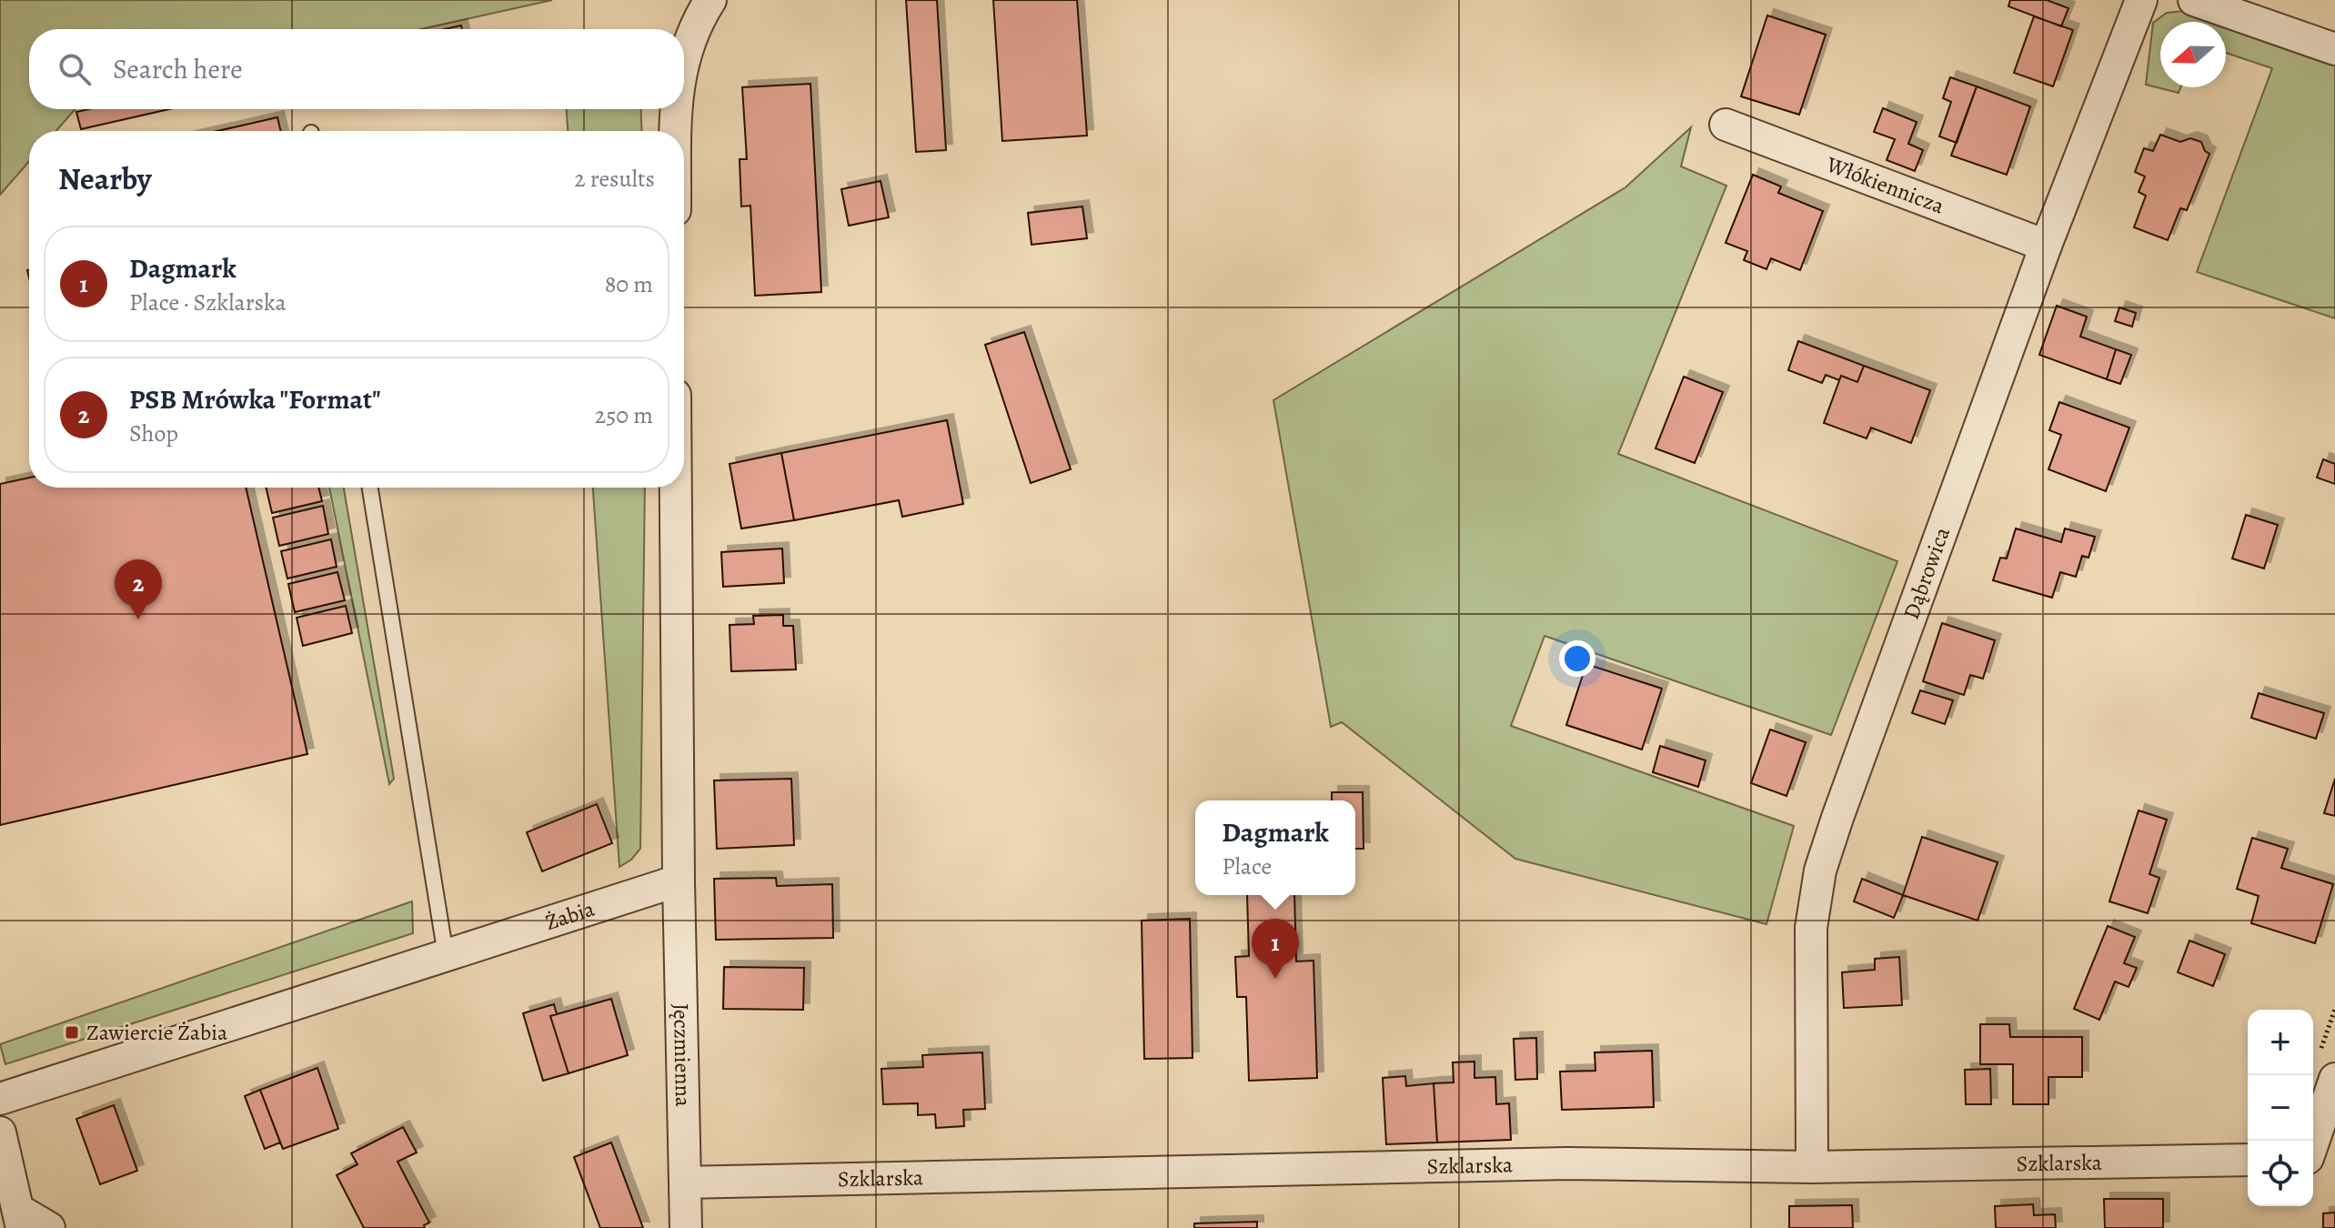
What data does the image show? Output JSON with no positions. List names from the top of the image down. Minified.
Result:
{"streets":{"street":["Włókiennicza","Dąbrowica","Żabia","Jęczmienna","Szklarska"]},"crossings":[["Włókiennicza","Dąbrowica"],["Dąbrowica","Szklarska"],["Żabia","Jęczmienna"],["Jęczmienna","Szklarska"]],"places":{"transit":["Zawiercie Żabia"]},"north":"left","page":{"search":"Search here","heading":["Nearby","2 results"],"list":[{"mark":"1","name":"Dagmark","note":"Place · Szklarska","value":"80 m"},{"mark":"2","name":"PSB Mrówka \"Format\"","note":"Shop","value":"250 m"}],"pins":["2","1"],"popup":["Dagmark","Place"],"map_buttons":["+","−"]}}
